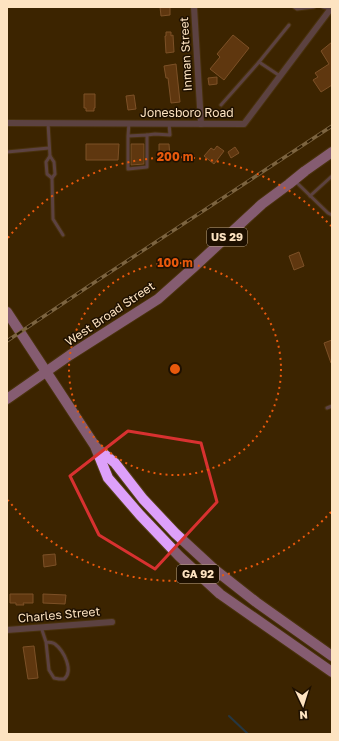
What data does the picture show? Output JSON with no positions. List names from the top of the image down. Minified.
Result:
{"streets":{"main road":["US 29","West Broad Street","GA 92"],"street":["Inman Street","Jonesboro Road","Charles Street"]},"crossings":[["Inman Street","Jonesboro Road"],["US 29","West Broad Street"],["US 29","GA 92"],["West Broad Street","GA 92"]],"north":"bottom","rings":["200 m","100 m"]}
